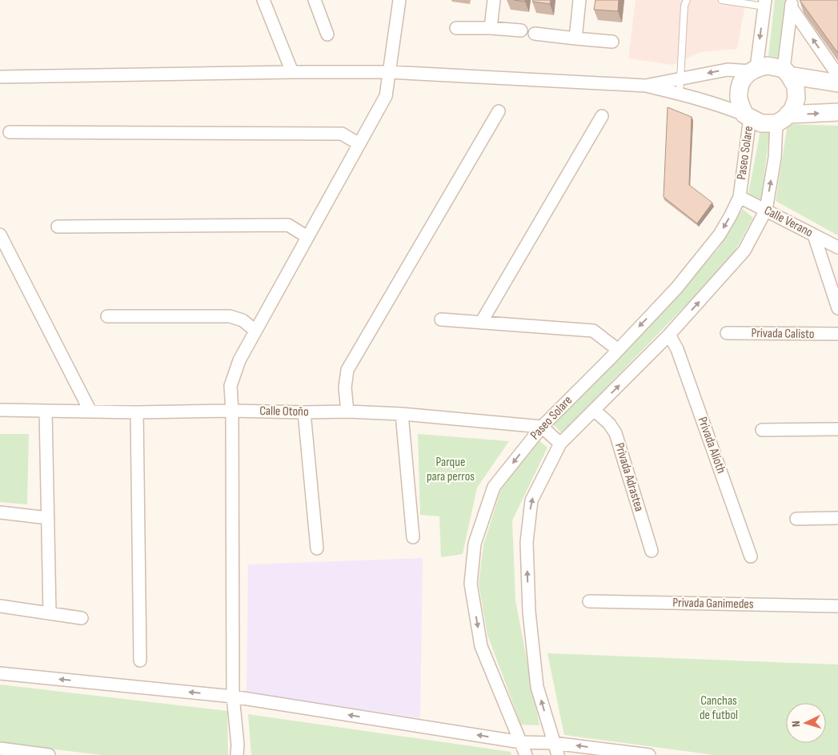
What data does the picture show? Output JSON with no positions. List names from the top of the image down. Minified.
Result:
{"streets":{"street":["Paseo Solare","Calle Verano","Privada Calisto","Calle Otoño","Privada Alioth","Privada Adrastea","Privada Ganimedes"]},"crossings":[["Paseo Solare","Calle Verano"],["Paseo Solare","Calle Otoño"],["Paseo Solare","Privada Alioth"],["Paseo Solare","Privada Adrastea"]],"parks":["Parque para perros","Canchas de futbol"],"north":"left"}
